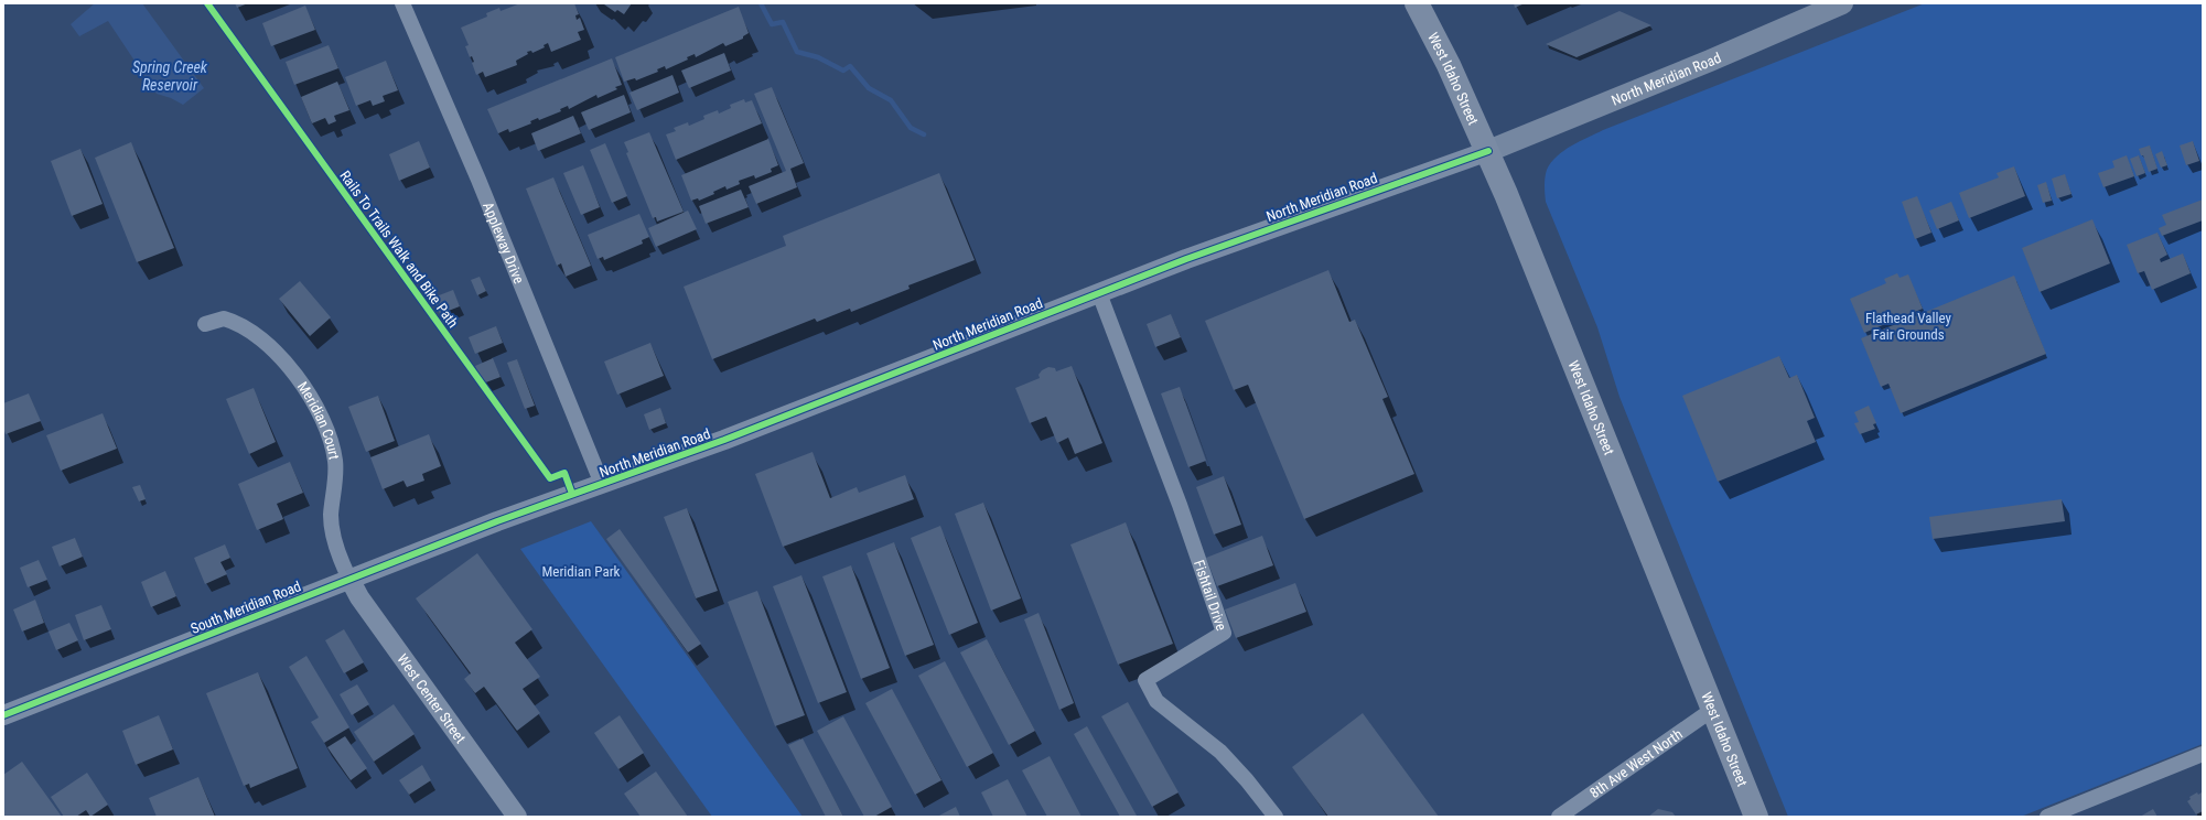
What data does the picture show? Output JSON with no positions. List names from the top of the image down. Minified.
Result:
{"streets":{"highway":["West Idaho Street"],"main road":["North Meridian Road"],"street":["Appleway Drive","Meridian Court","Fishtail Drive","South Meridian Road","West Center Street","8th Ave West North"],"cycle path":["Rails To Trails Walk and Bike Path"]},"crossings":[["West Idaho Street","North Meridian Road"],["West Idaho Street","8th Ave West North"],["North Meridian Road","Appleway Drive"],["North Meridian Road","Fishtail Drive"],["North Meridian Road","South Meridian Road"],["Meridian Court","South Meridian Road"],["Meridian Court","West Center Street"],["South Meridian Road","West Center Street"]],"water":["Spring Creek Reservoir"],"parks":["Flathead Valley Fair Grounds","Meridian Park"]}
